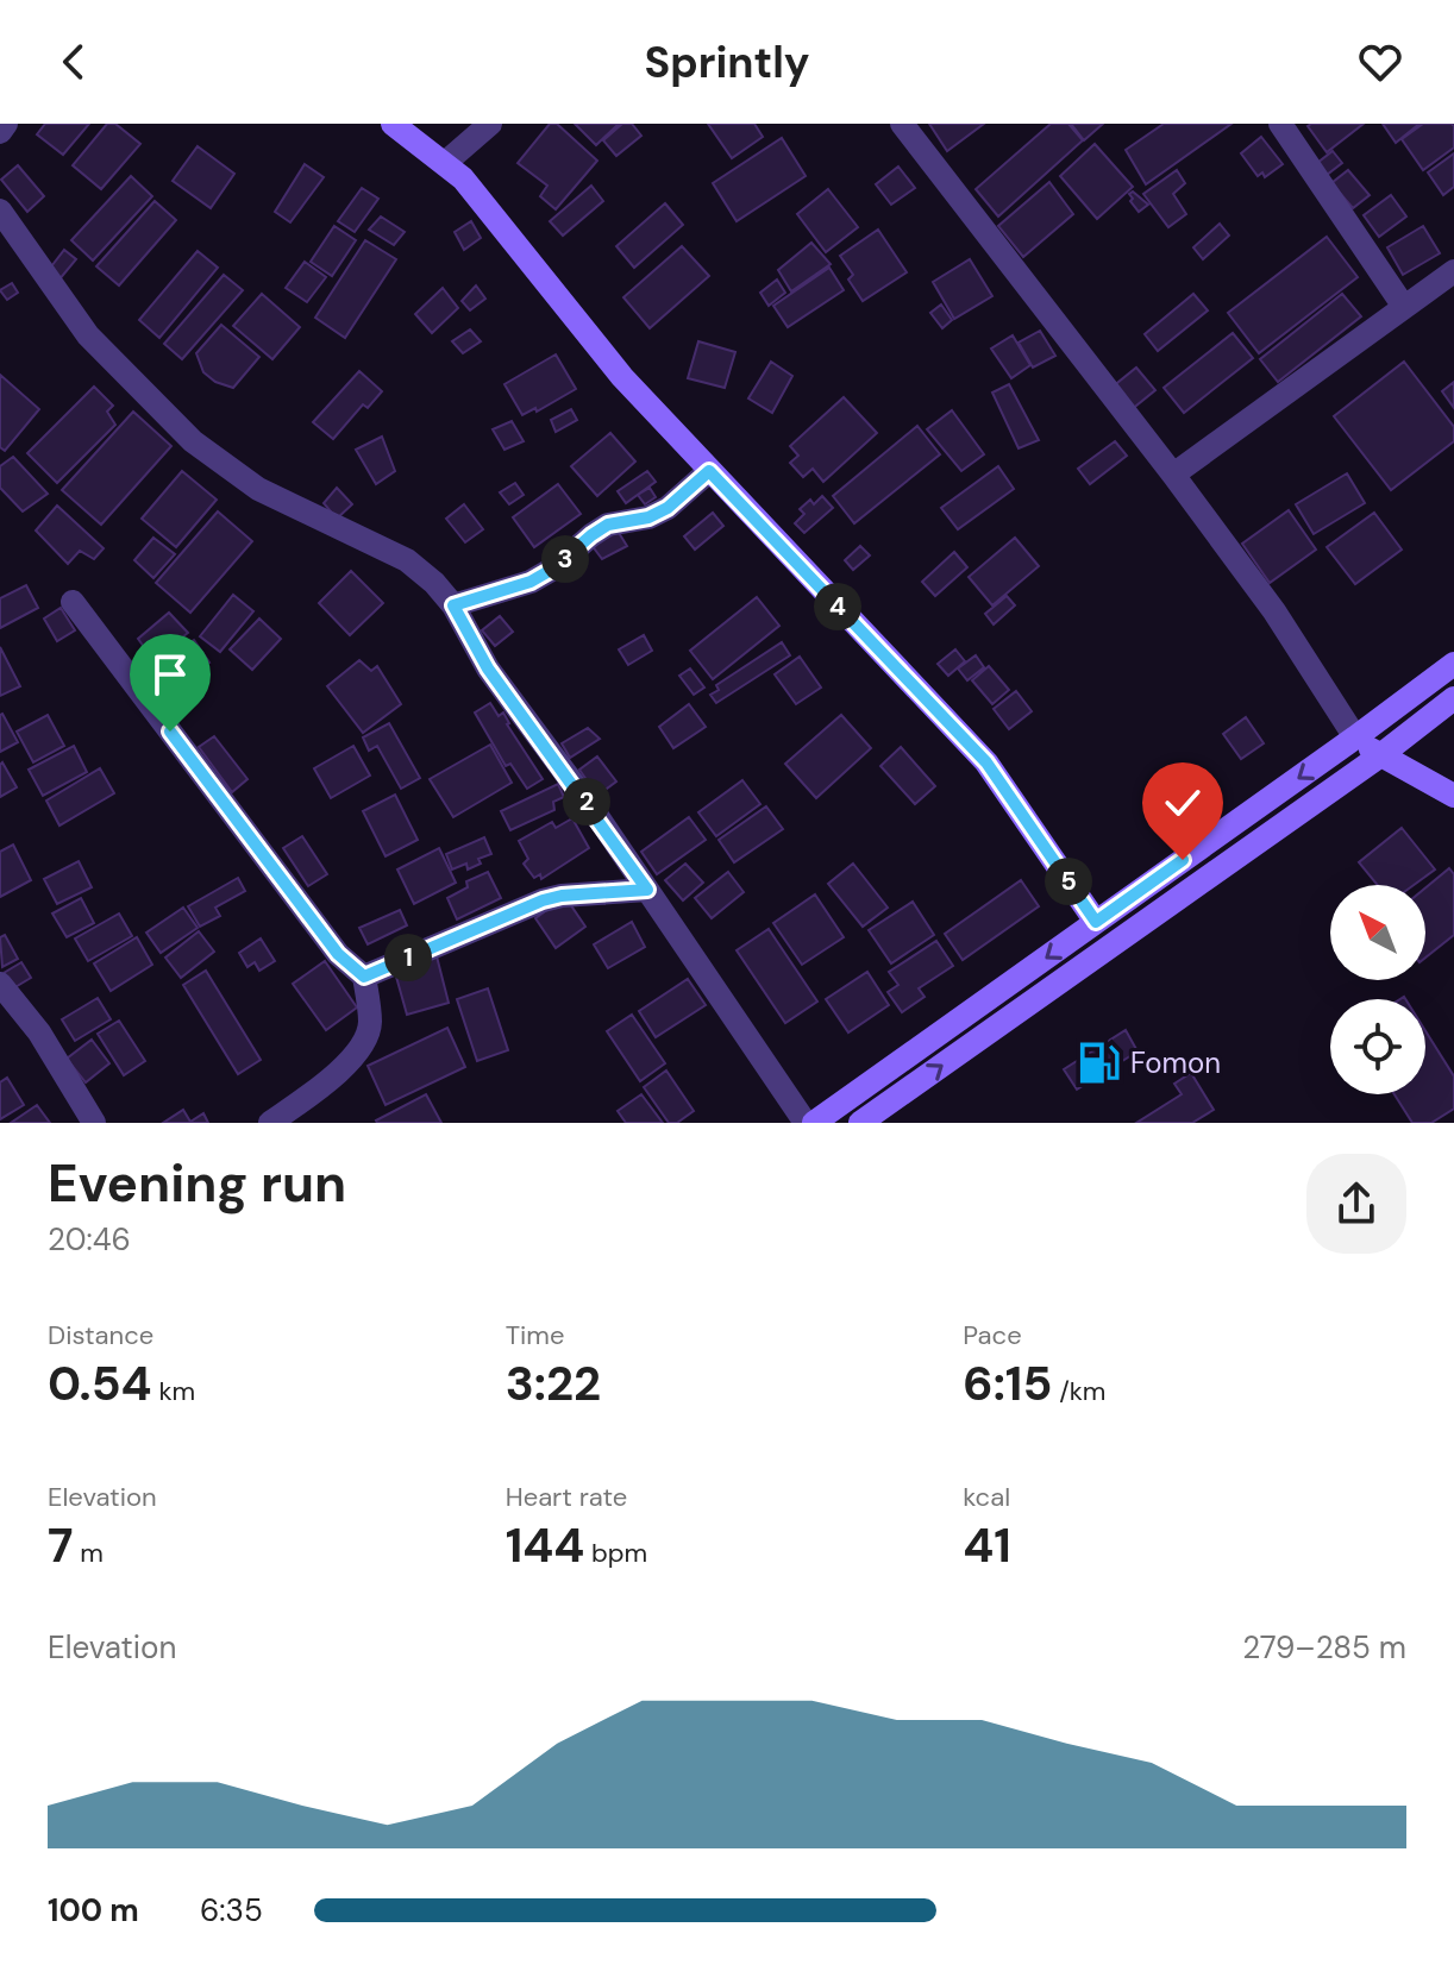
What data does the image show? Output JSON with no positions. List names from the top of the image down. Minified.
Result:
{"places":{"fuel station":["Fomon"]},"north":"top left","page":{"header":"Sprintly","pins":["3","4","2","5","1"],"heading":["Evening run","20:46"],"stats":[["Distance","0.54 km"],["Time","3:22"],["Pace","6:15 /km"],["Elevation","7 m"],["Heart rate","144 bpm"],["kcal","41"]],"chart":["Elevation","279–285 m"],"list":[{"name":"100 m","note":"6:35"}]}}
